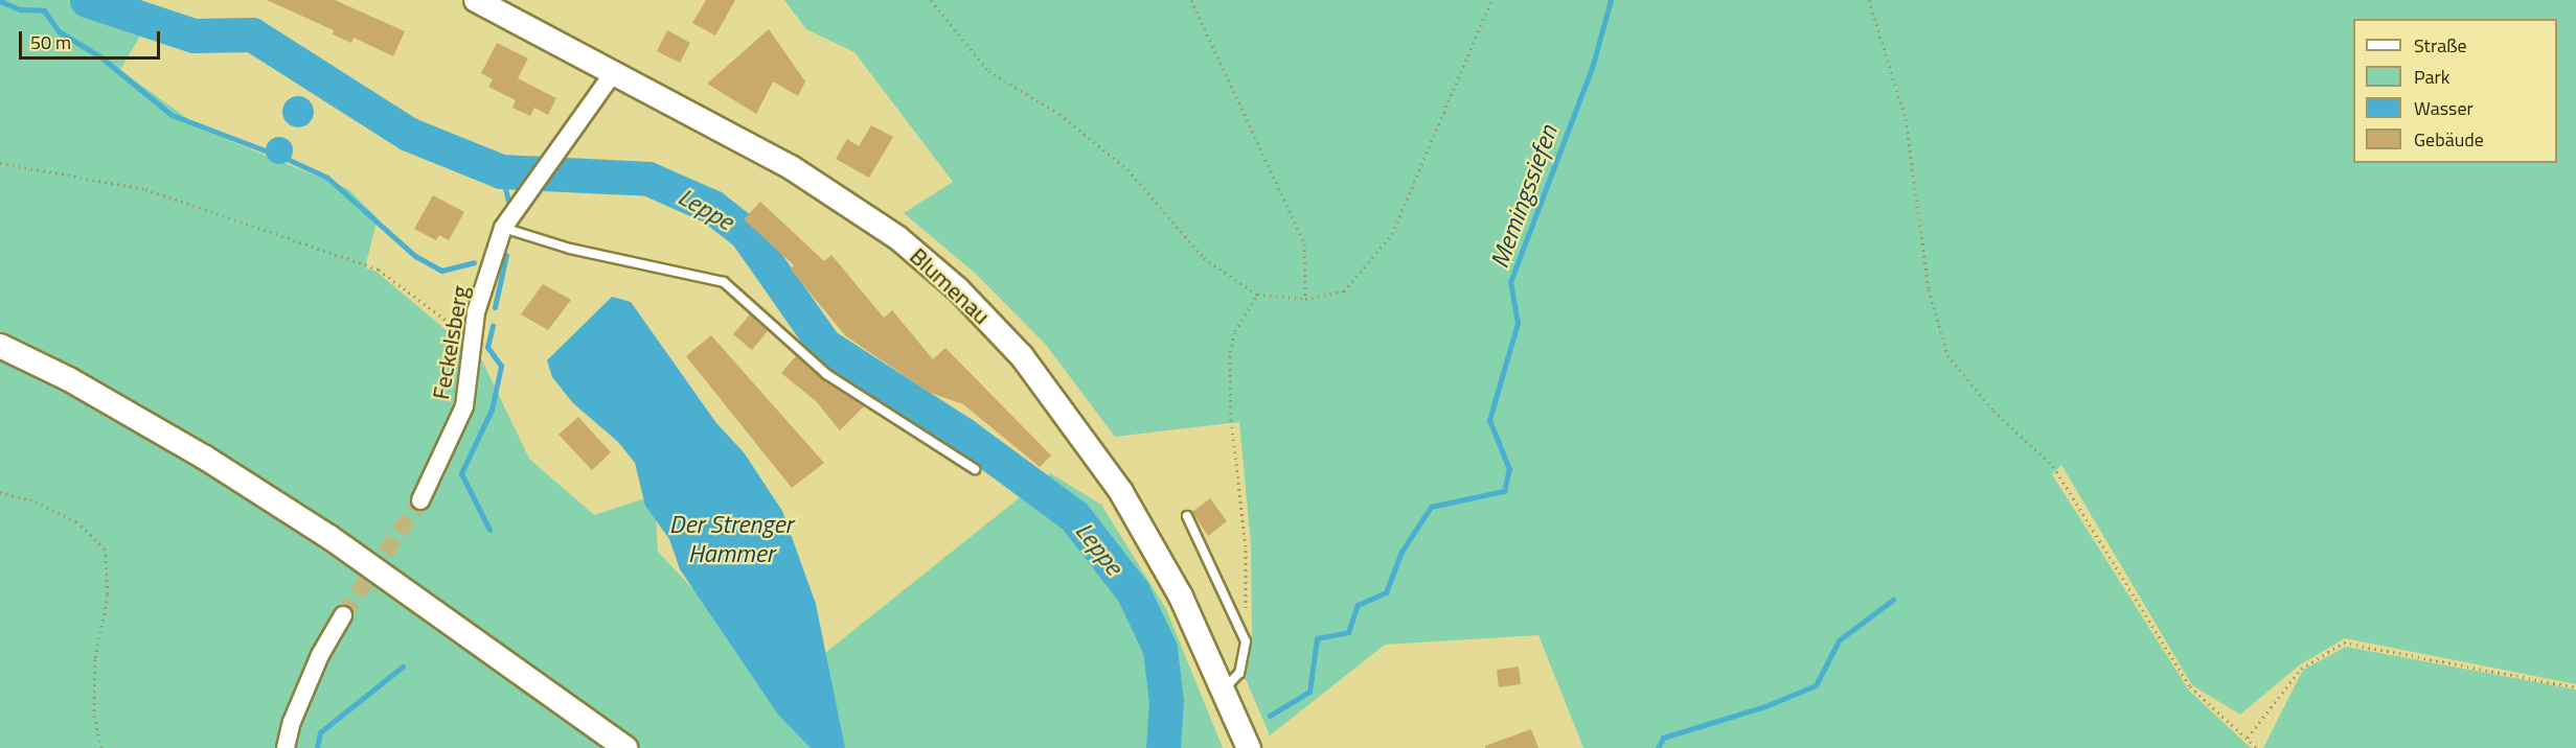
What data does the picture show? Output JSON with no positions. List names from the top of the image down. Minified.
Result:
{"streets":{"main road":["Blumenau"],"street":["Feckelsberg"]},"crossings":[["Blumenau","Feckelsberg"]],"water":["Memingssiefen","Leppe","Der Strenger Hammer"],"legend":["Straße","Park","Wasser","Gebäude"],"scale_bar":"50 m"}
